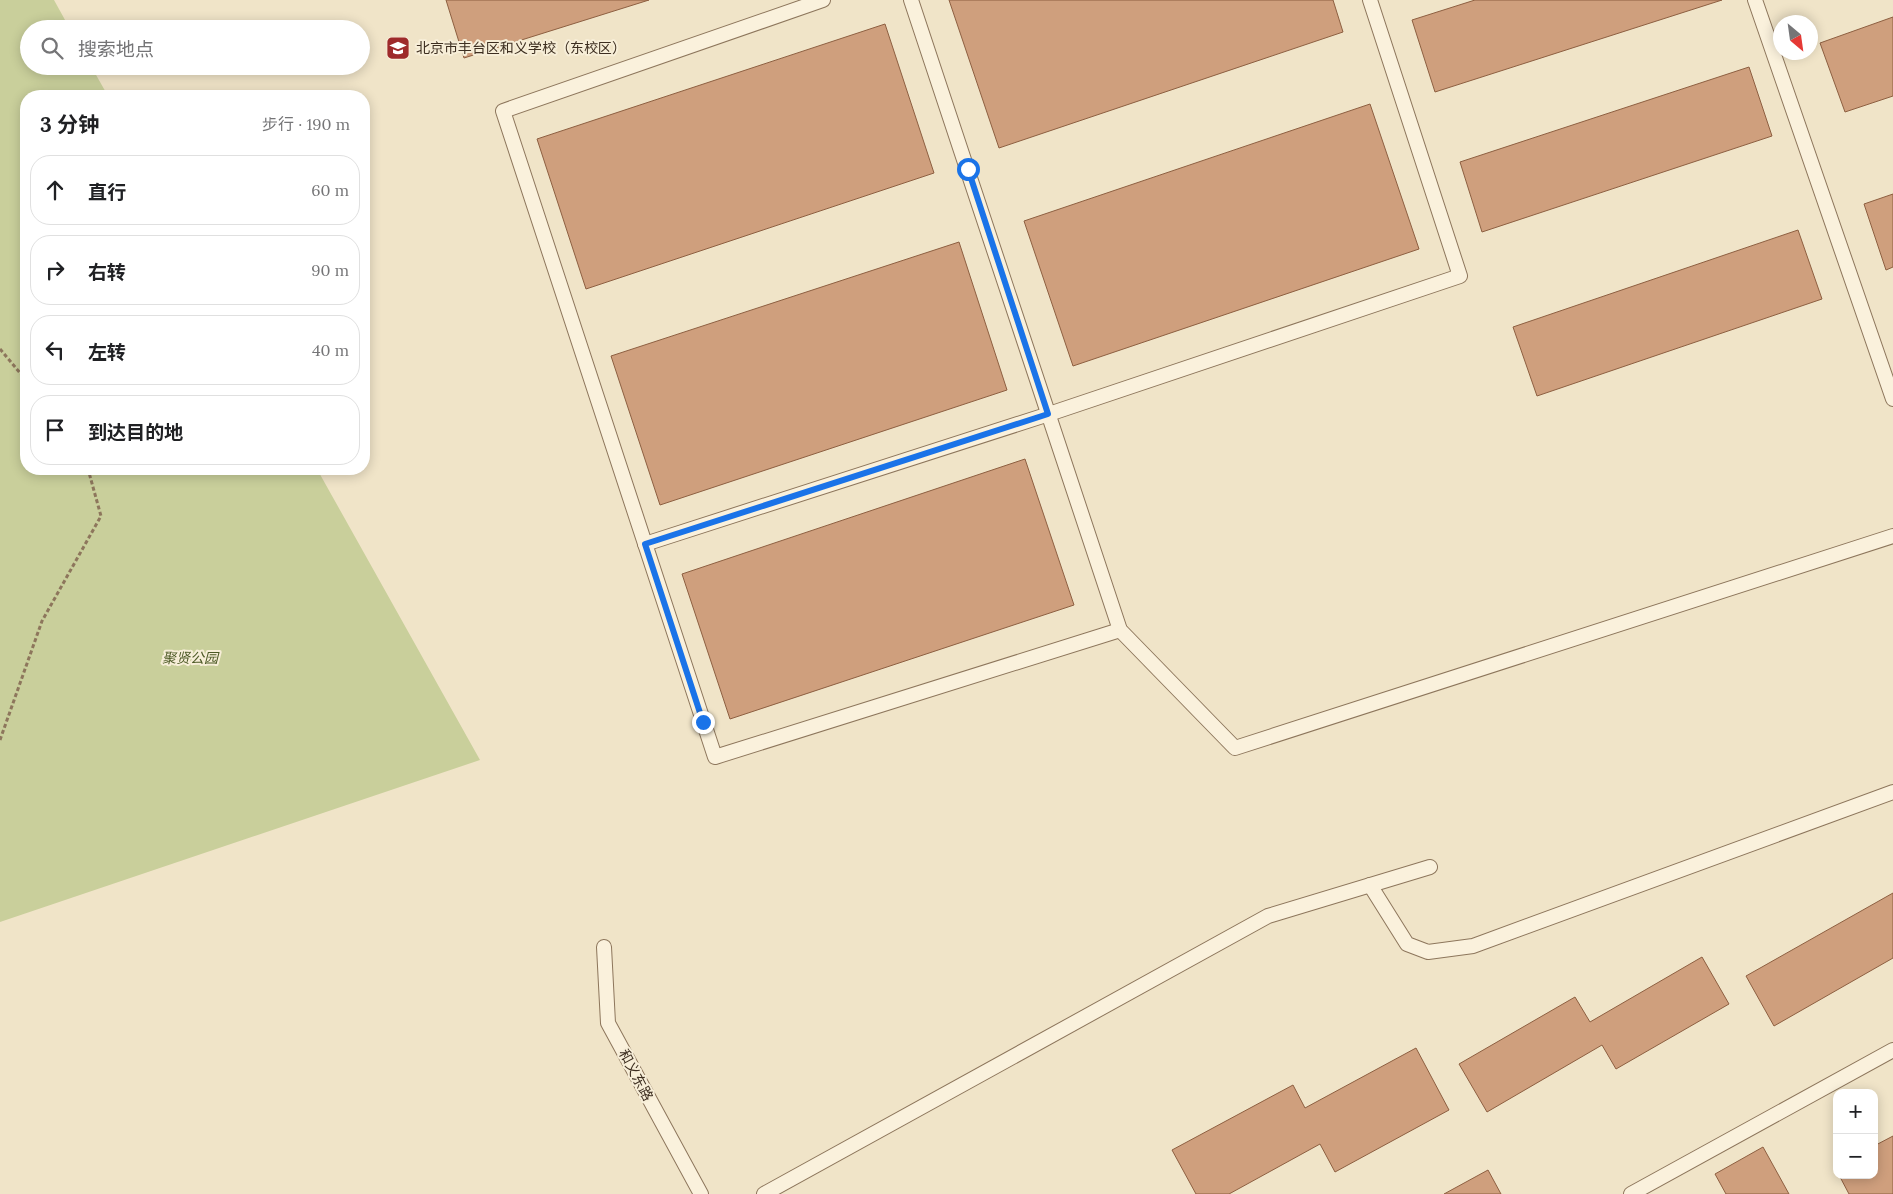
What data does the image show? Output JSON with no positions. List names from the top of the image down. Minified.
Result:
{"streets":{"lane":["和义东路"]},"parks":["聚贤公园"],"places":{"school or university":["北京市丰台区和义学校（东校区）"]},"north":"bottom right","page":{"search":"搜索地点","heading":["3 分钟","步行 · 190 m"],"list":[["直行","60 m"],["右转","90 m"],["左转","40 m"],"到达目的地"],"map_buttons":["+","−"]}}
